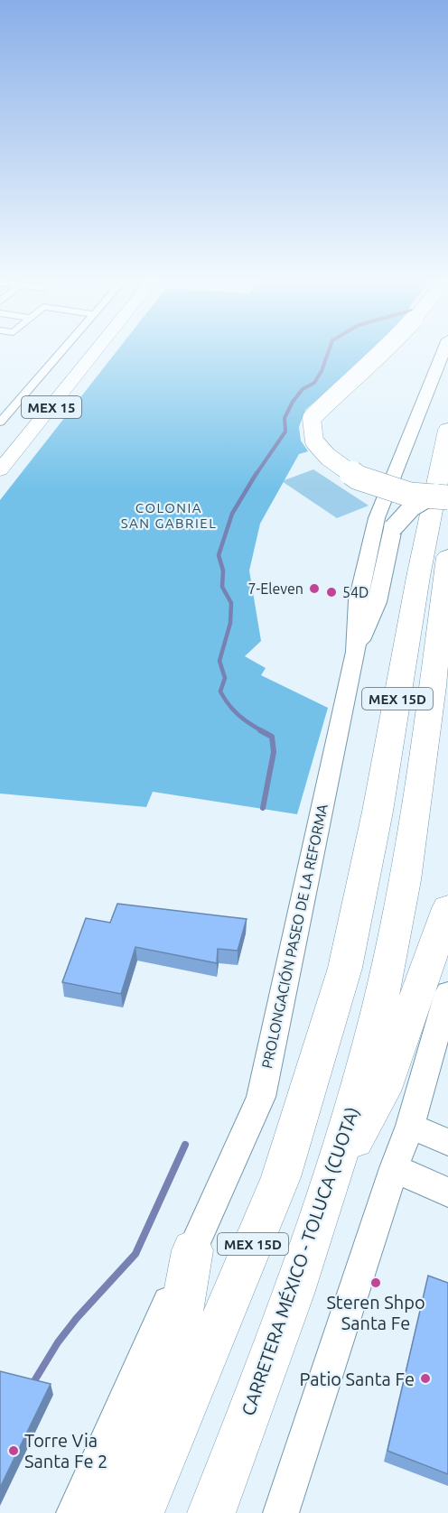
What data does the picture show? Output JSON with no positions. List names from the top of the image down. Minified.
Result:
{"streets":{"highway":["MEX 15D","CARRETERA MÉXICO - TOLUCA (CUOTA)"],"main road":["MEX 15","PROLONGACIÓN PASEO DE LA REFORMA"]},"districts":["COLONIA SAN GABRIEL"],"places":["7-Eleven","54D","Steren Shpo Santa Fe","Patio Santa Fe","Torre Via Santa Fe 2"]}
